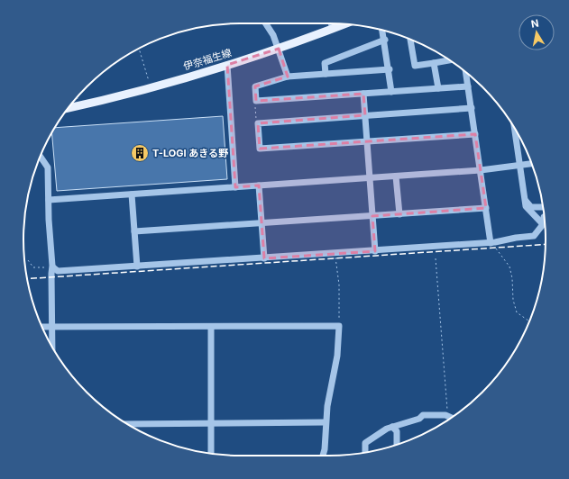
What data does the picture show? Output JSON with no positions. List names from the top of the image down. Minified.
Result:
{"streets":{"main road":["伊奈福生線"]},"places":{"building":["T-LOGI あきる野"]},"north":"top"}
